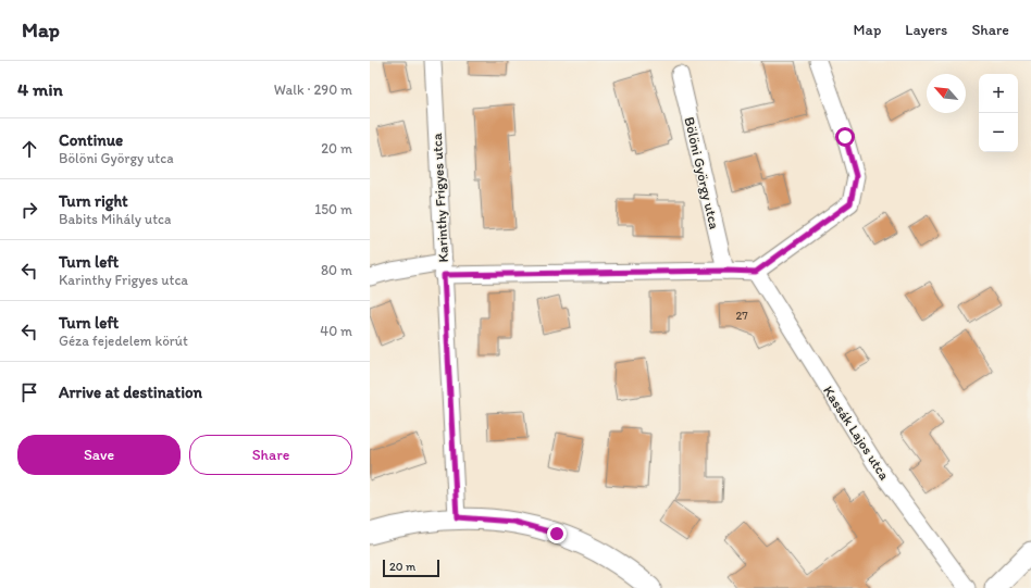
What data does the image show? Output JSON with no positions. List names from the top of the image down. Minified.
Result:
{"streets":{"street":["Bölöni György utca","Karinthy Frigyes utca","Kassák Lajos utca"]},"house_numbers":["27"],"scale_bar":"20 m","north":"top left","page":{"header":"Map","nav":["Map","Layers","Share"],"heading":["4 min","Walk · 290 m"],"map_buttons":["+","−"],"list":[["Continue","Bölöni György utca","20 m"],["Turn right","Babits Mihály utca","150 m"],["Turn left","Karinthy Frigyes utca","80 m"],["Turn left","Géza fejedelem körút","40 m"],"Arrive at destination"],"buttons":["Save","Share"],"scale":"20 m"}}
